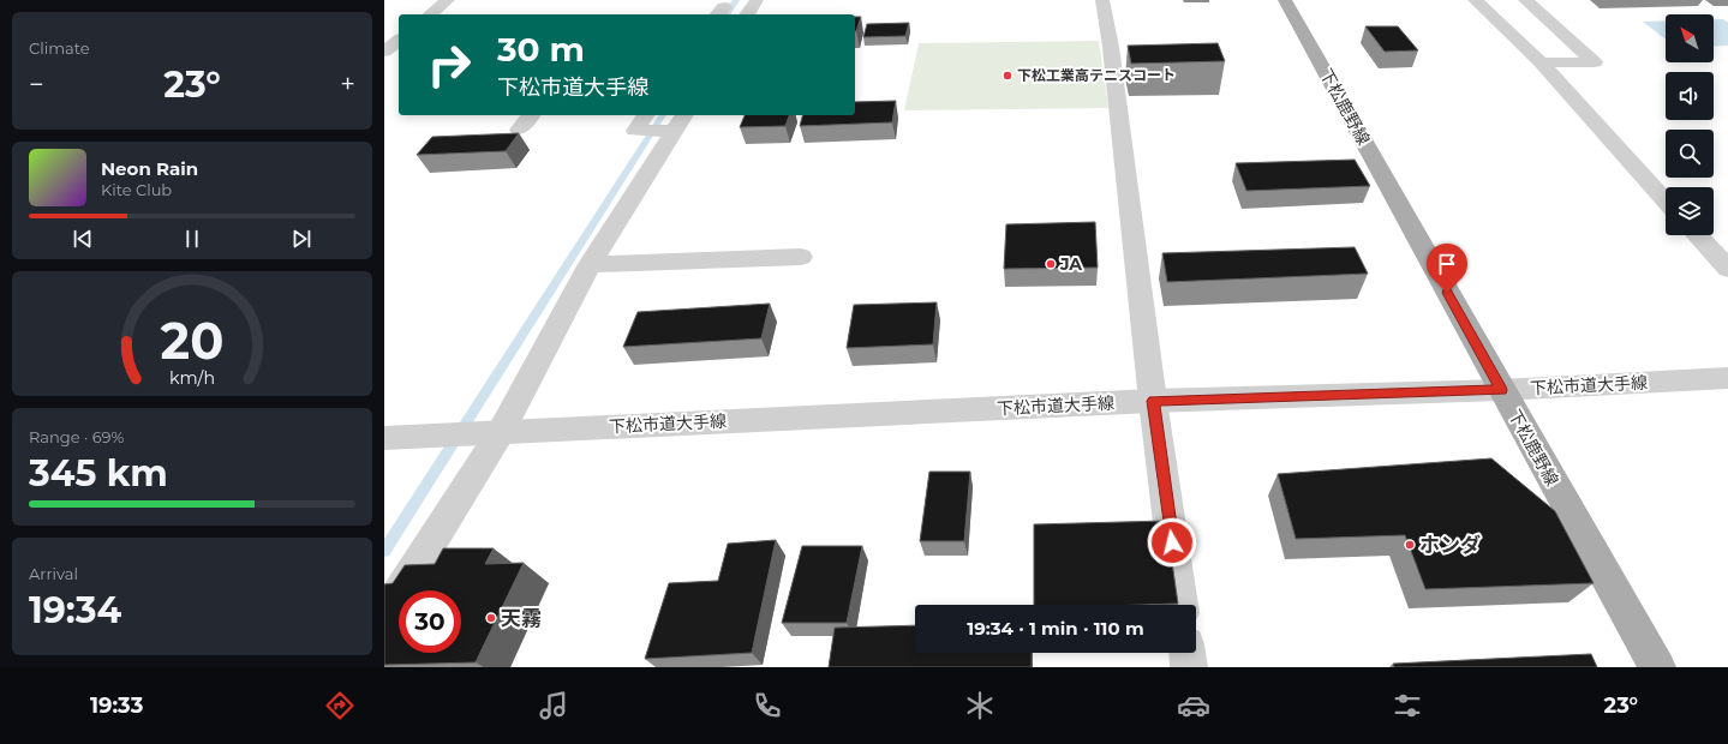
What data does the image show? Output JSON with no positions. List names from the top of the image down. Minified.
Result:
{"streets":{"main road":["下松鹿野線"],"street":["下松市道大手線"]},"crossings":[["下松鹿野線","下松市道大手線"]],"places":["下松工業高テニスコート","JA","ホンダ","天霧"],"north":"top left","page":{"tile":["Climate",["Range · 69%","345 km"],["Arrival","19:34"]],"turn":["30 m","下松市道大手線"],"heat":["−","23°","+"],"song":["Neon Rain","Kite Club"],"limit":"30","trip":"19:34 · 1 min · 110 m","tabs":["19:33","23°"],"gauge":["20","km/h"]}}
